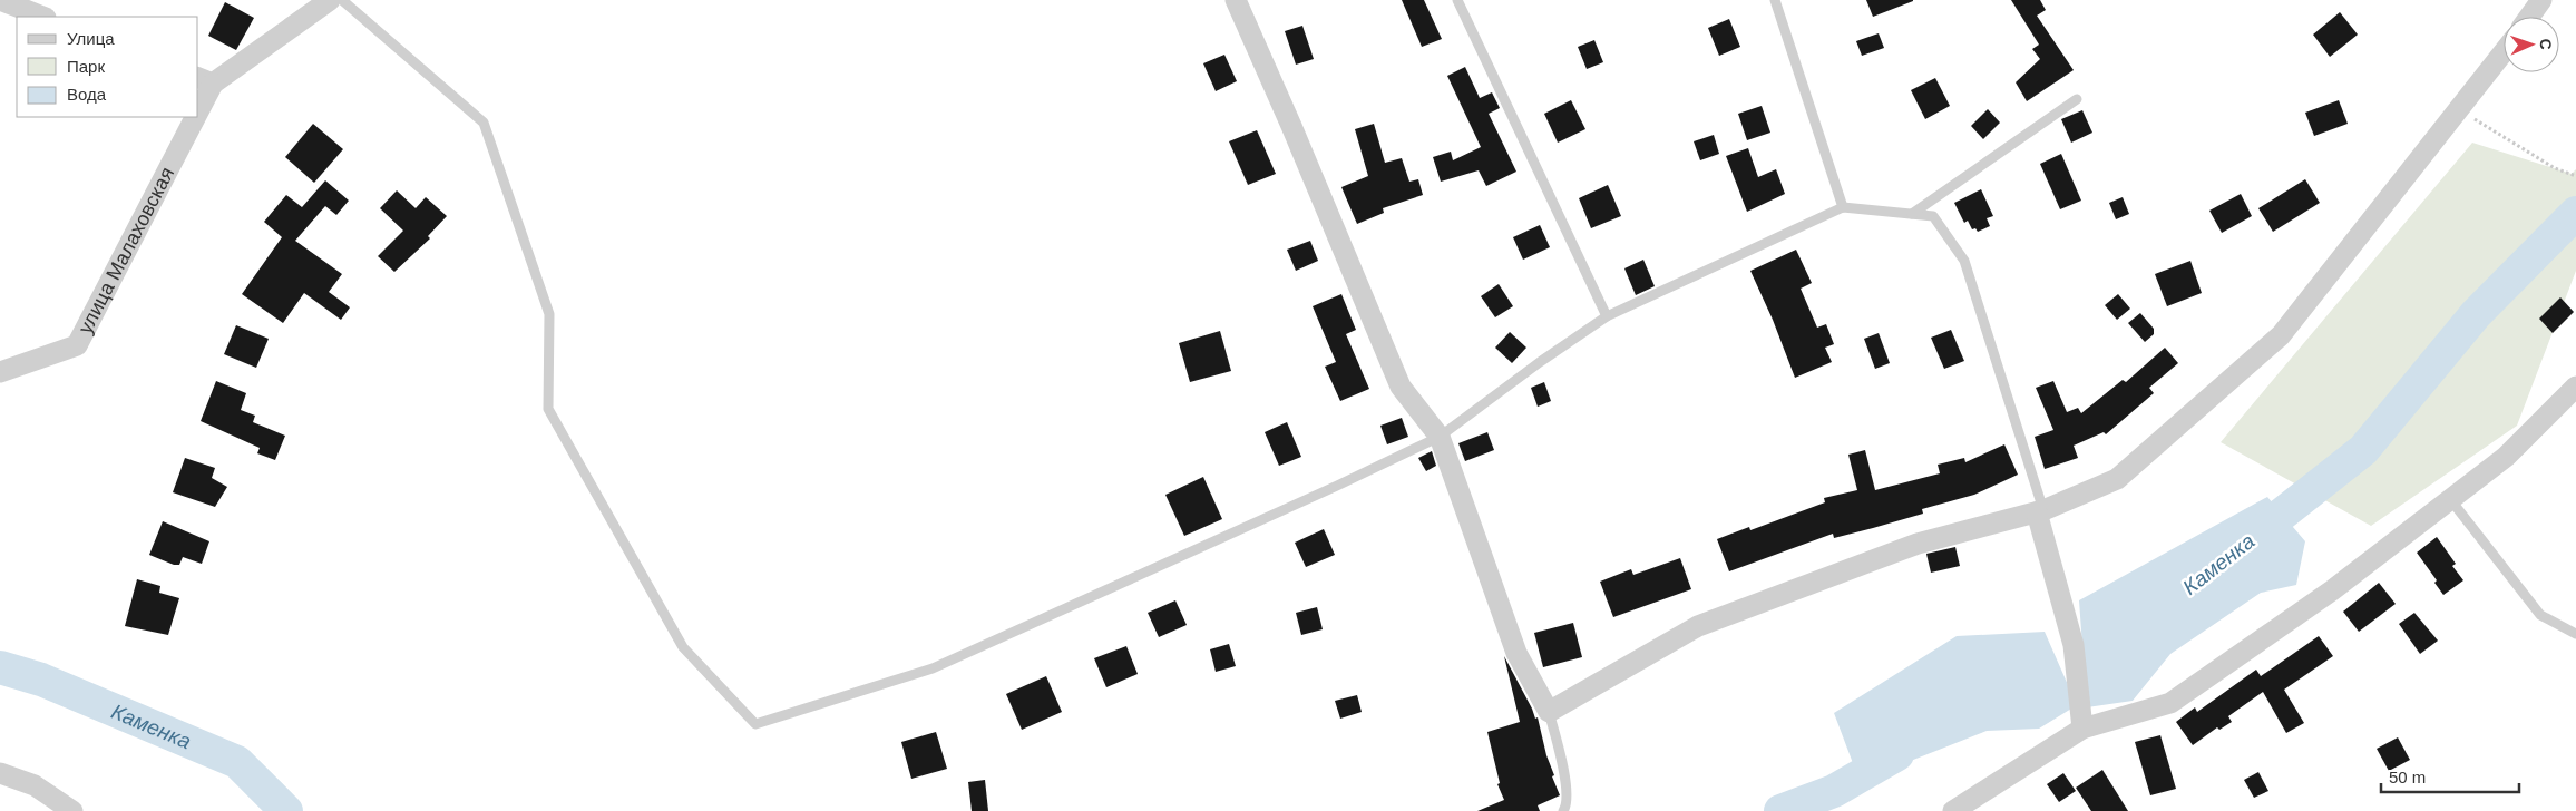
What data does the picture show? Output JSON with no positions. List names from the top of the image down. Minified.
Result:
{"streets":{"street":["улица Малаховская"]},"water":["Каменка"],"legend":["Улица","Парк","Вода"],"scale_bar":"50 m","north":"right"}
